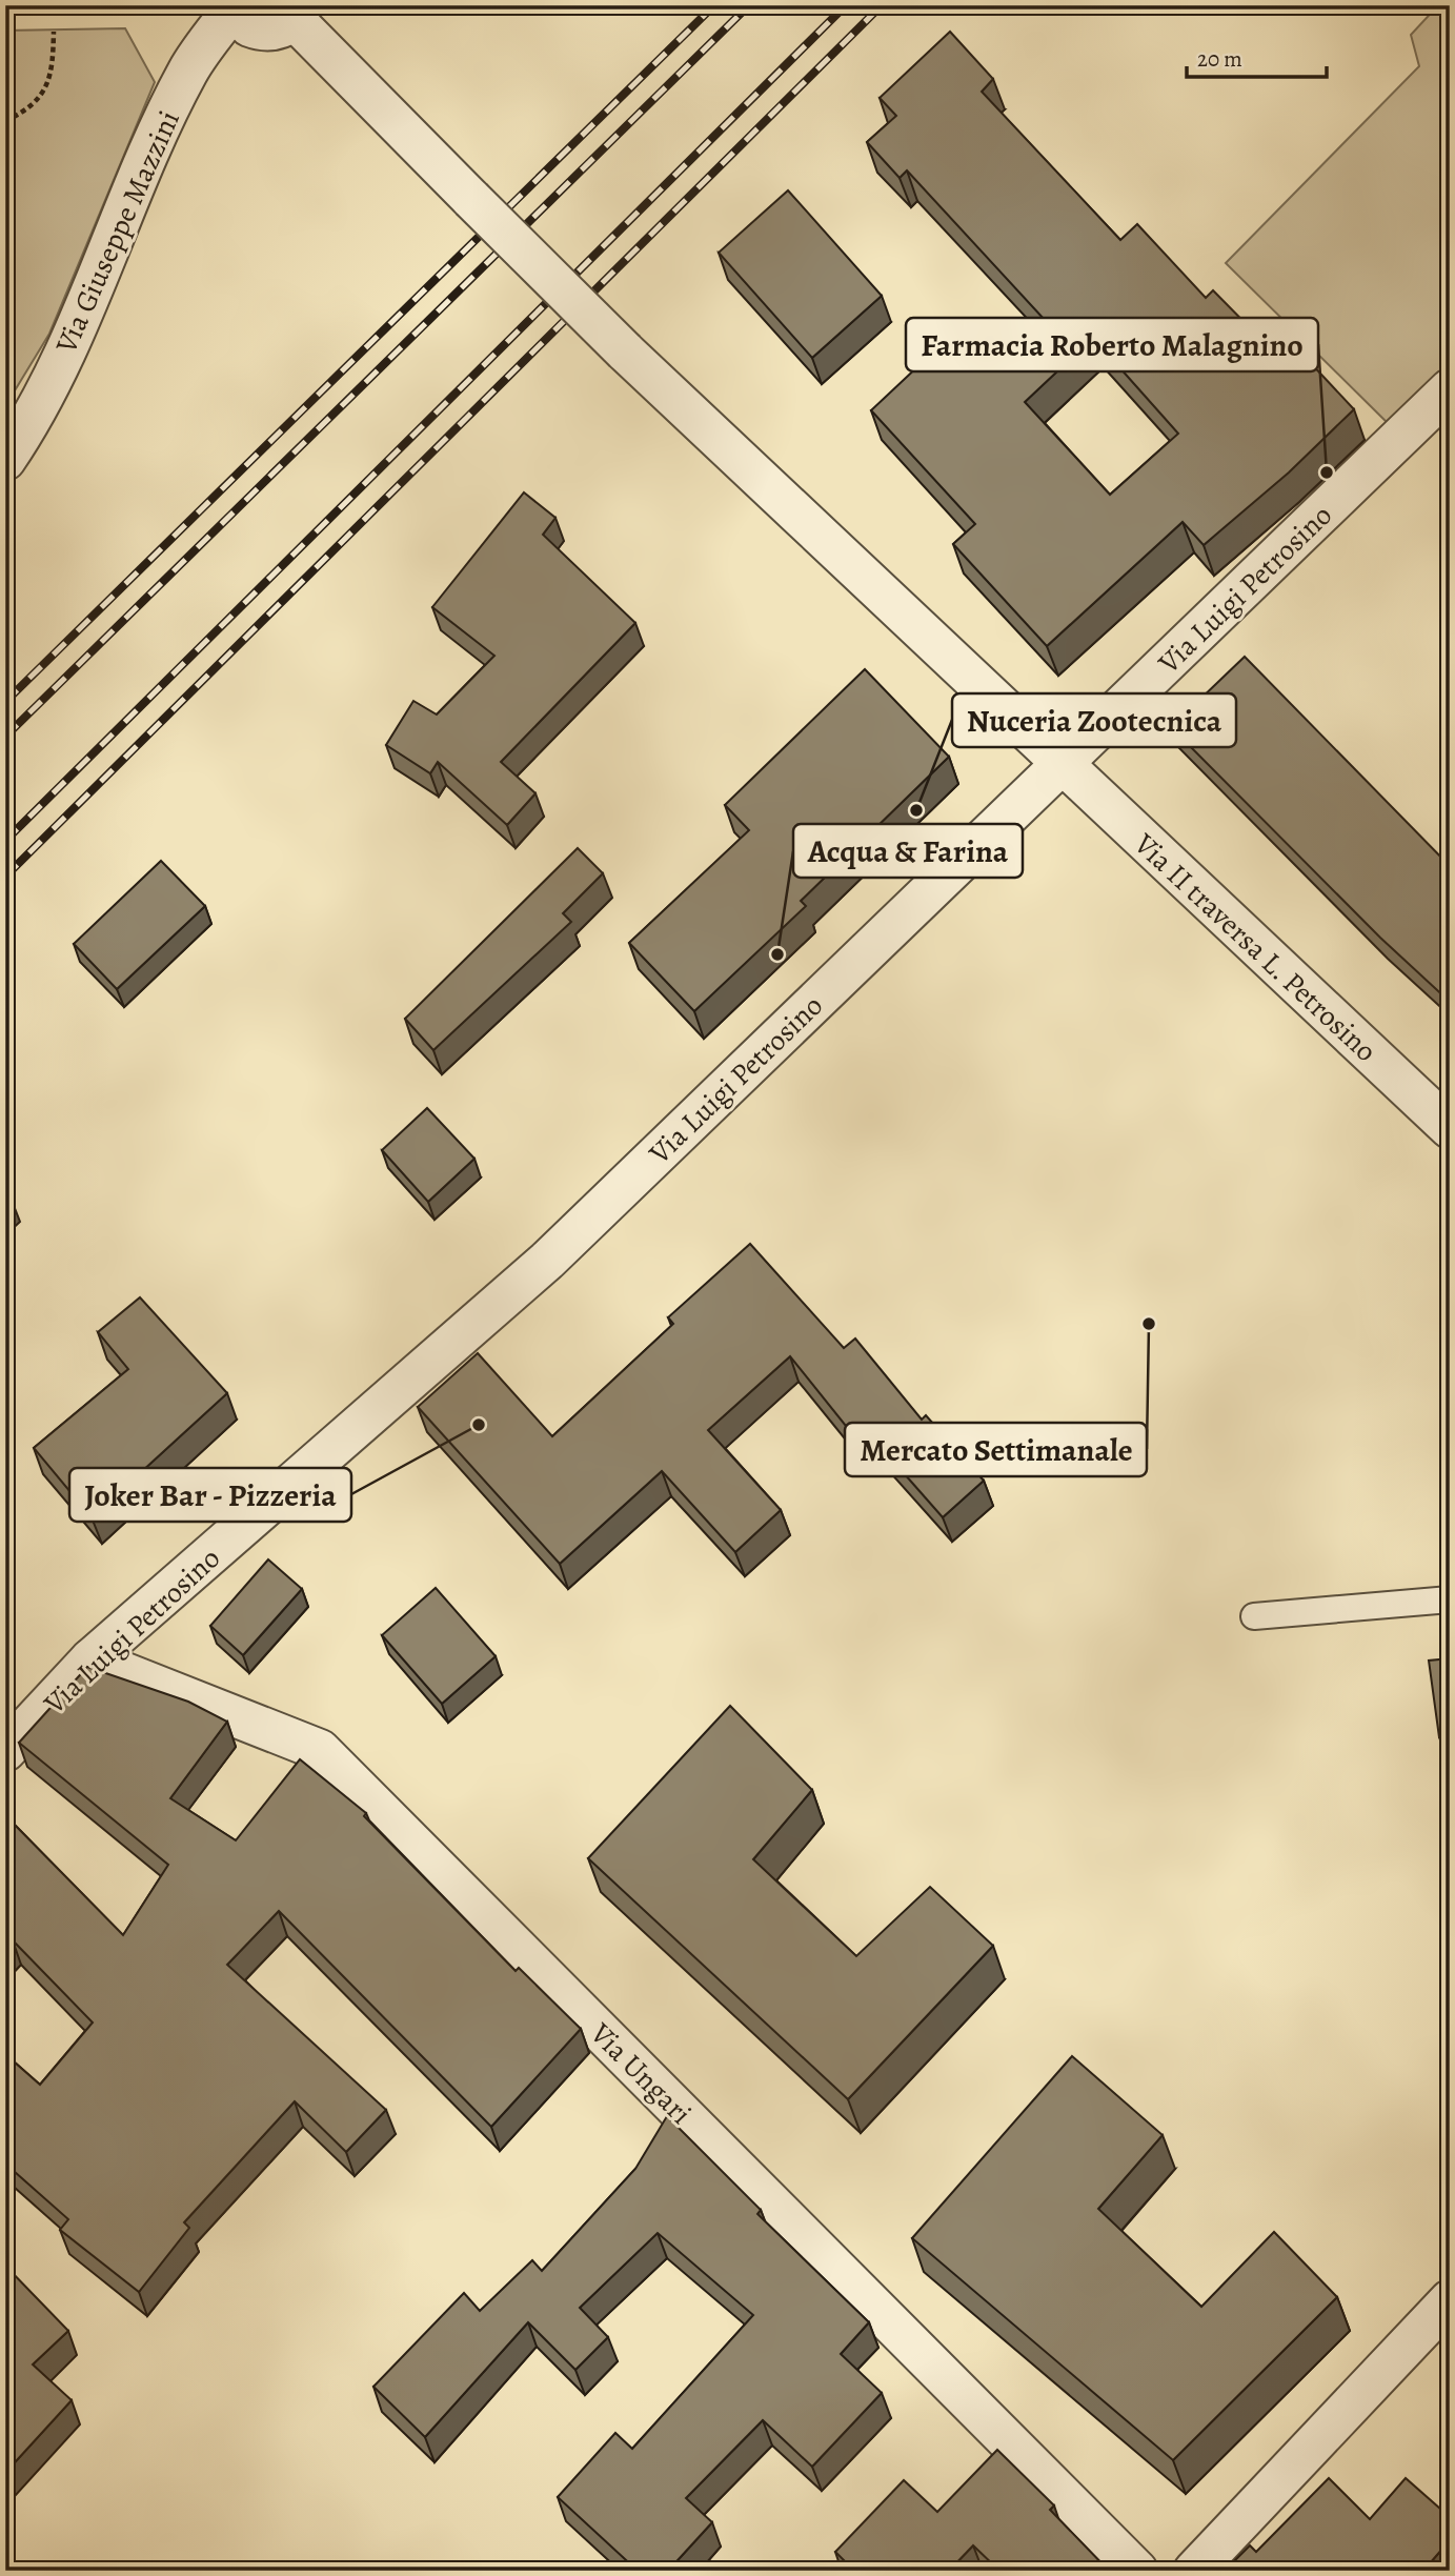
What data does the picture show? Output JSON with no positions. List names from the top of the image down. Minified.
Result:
{"streets":{"street":["Via Giuseppe Mazzini","Via Luigi Petrosino","Via II traversa L. Petrosino","Via Ungari"]},"crossings":[["Via Luigi Petrosino","Via II traversa L. Petrosino"],["Via Luigi Petrosino","Via Ungari"]],"places":["Farmacia Roberto Malagnino","Nuceria Zootecnica","Acqua & Farina","Mercato Settimanale","Joker Bar - Pizzeria"],"scale_bar":"20 m"}
